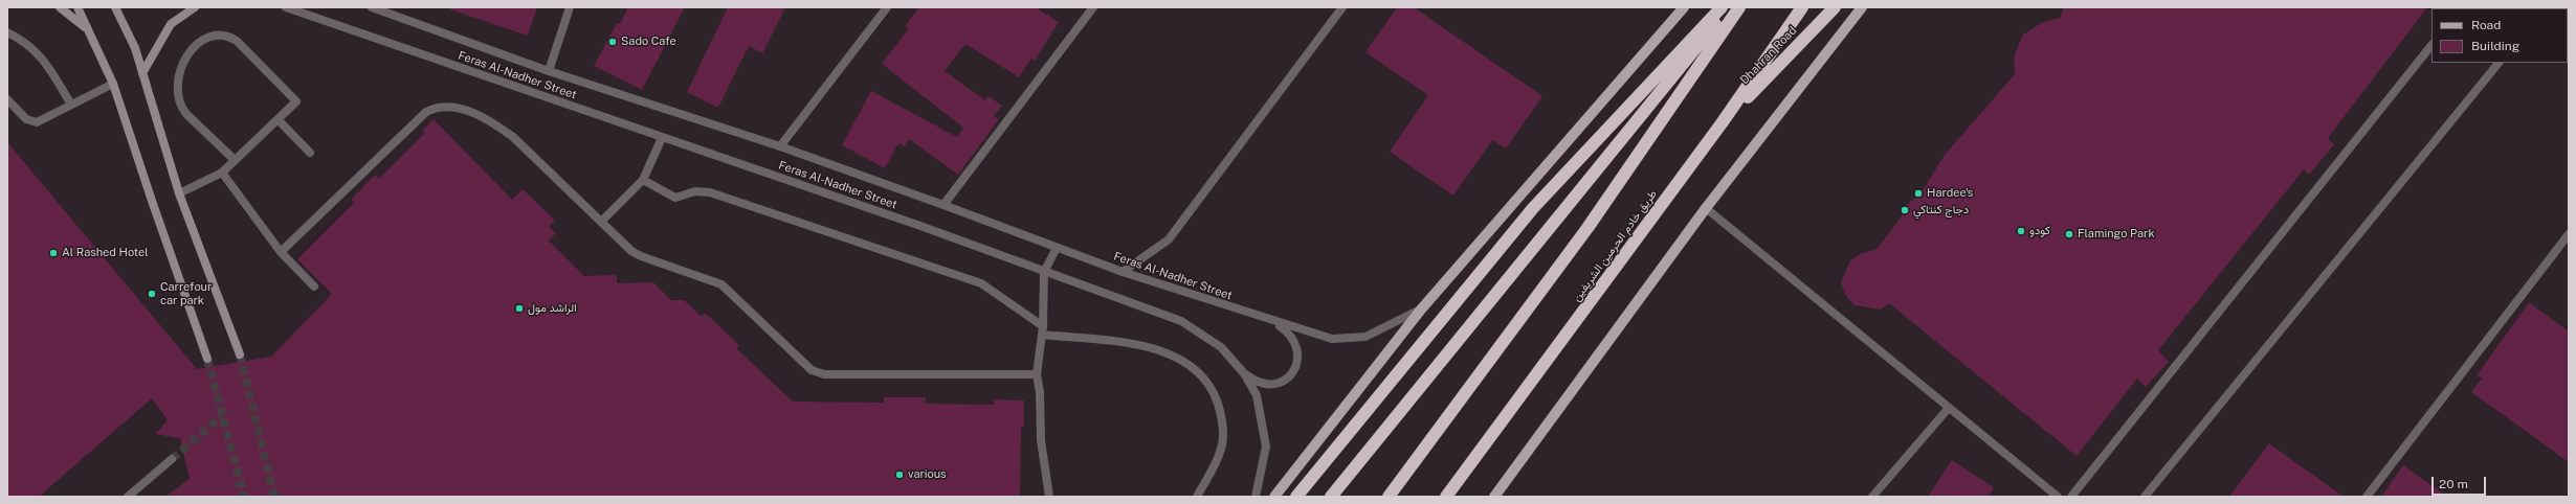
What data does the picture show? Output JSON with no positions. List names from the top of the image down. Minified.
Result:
{"streets":{"highway":["Dhahran Road","طريق خادم الحرمين الشريفين"],"street":["Feras Al-Nadher Street"]},"crossings":[["Dhahran Road","طريق خادم الحرمين الشريفين"]],"places":["Sado Cafe","Hardee's","دجاج كنتاكي","كودو","Flamingo Park","Al Rashed Hotel","Carrefour car park","الراشد مول","various"],"legend":["Road","Building"],"scale_bar":"20 m"}
